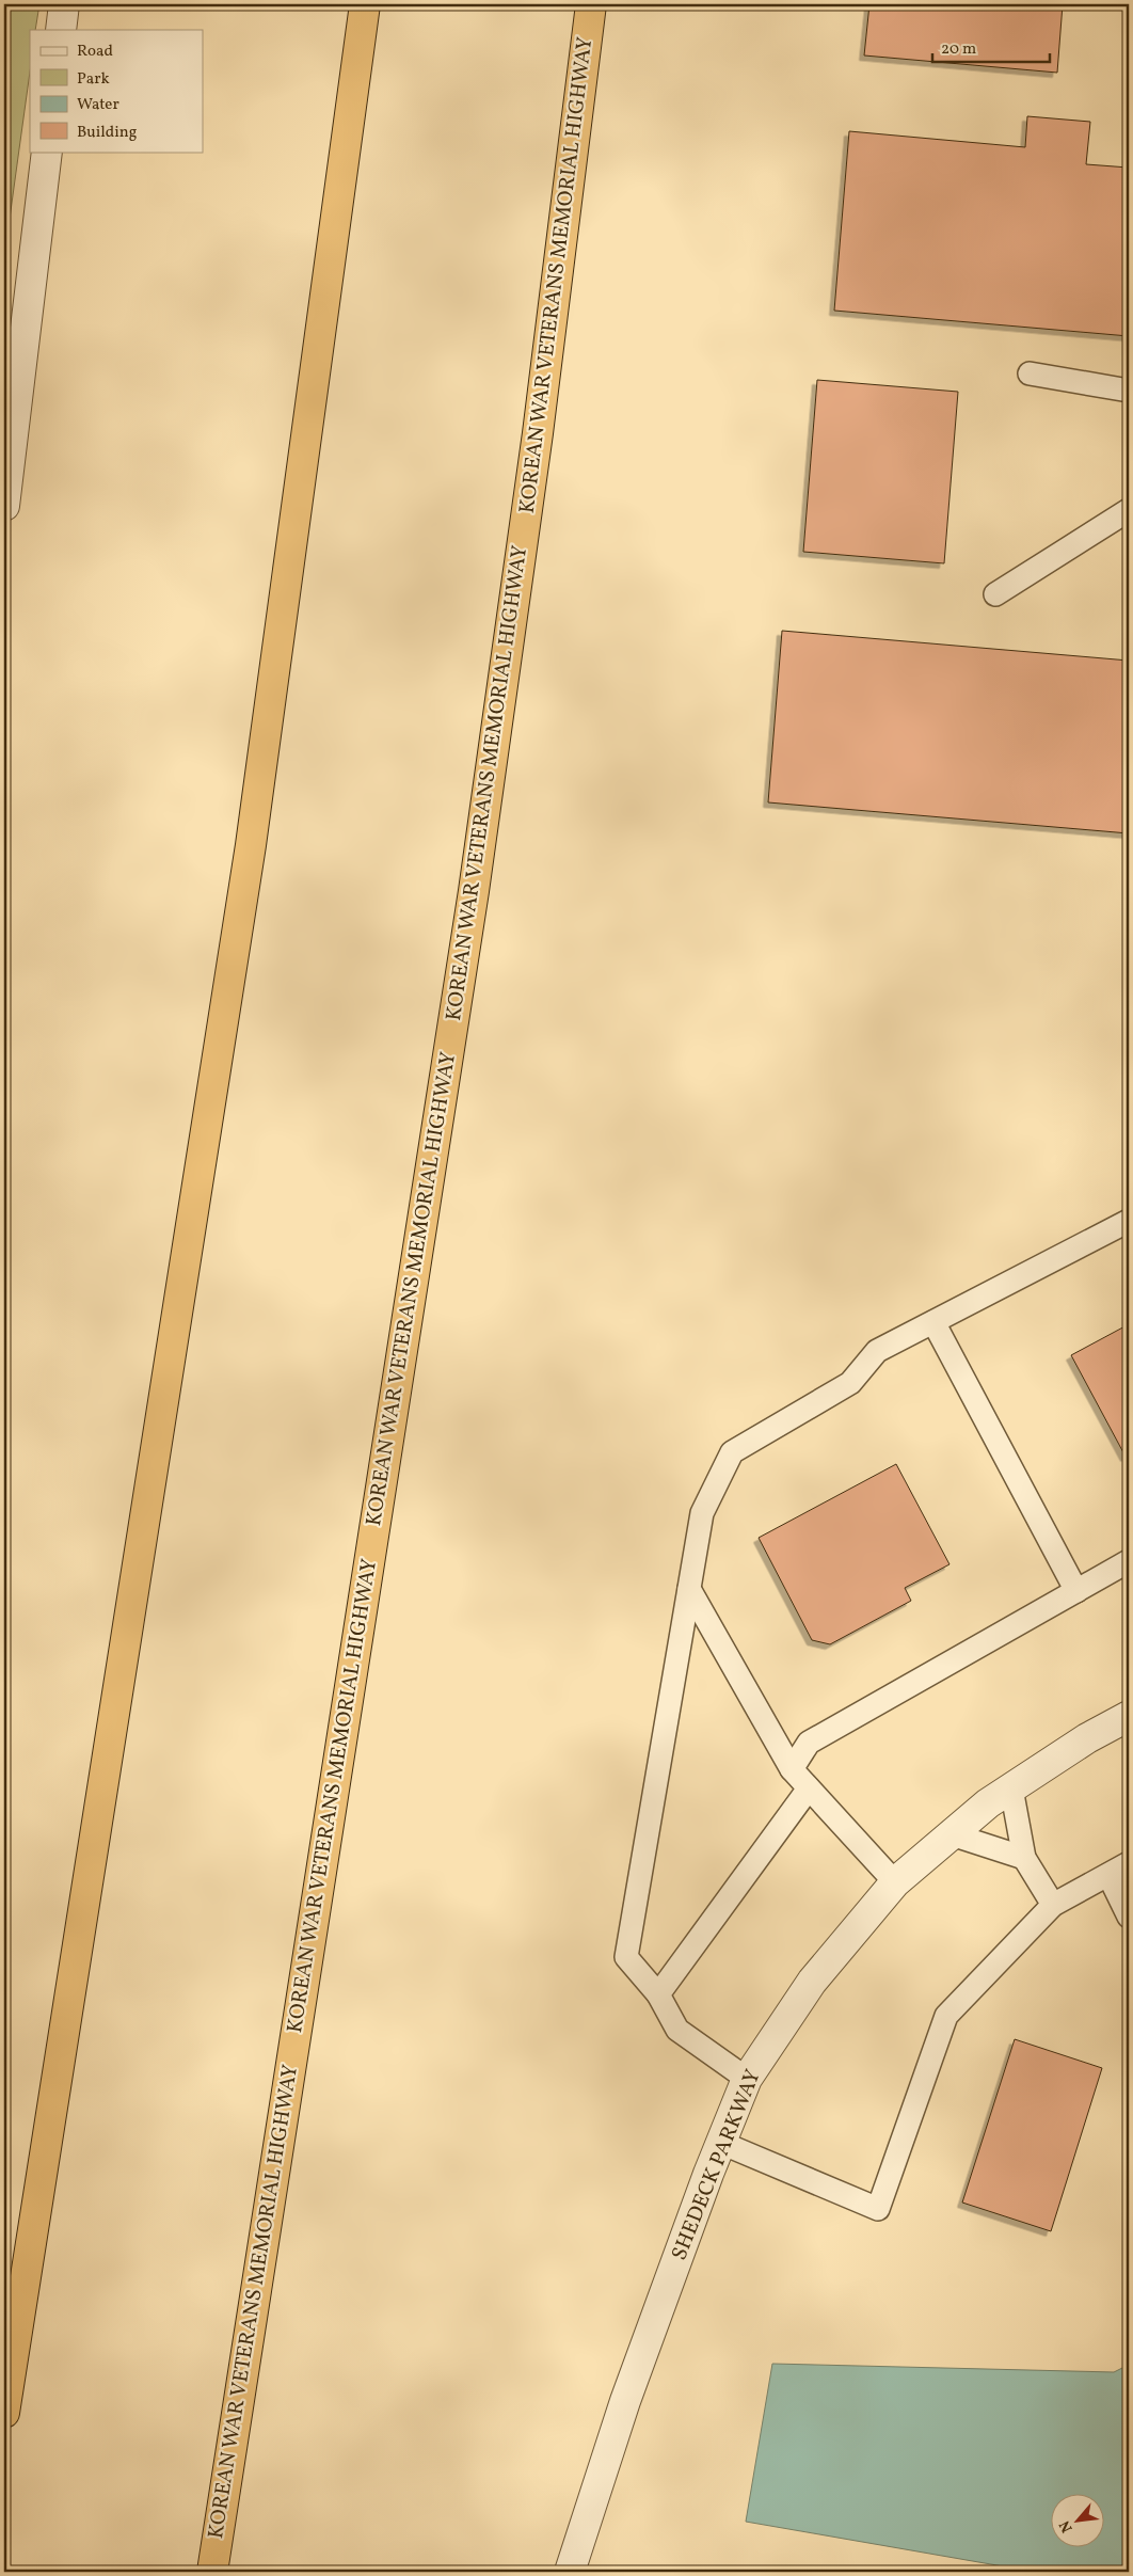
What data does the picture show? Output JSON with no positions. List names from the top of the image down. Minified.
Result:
{"streets":{"highway":["KOREAN WAR VETERANS MEMORIAL HIGHWAY"],"street":["SHEDECK PARKWAY"]},"legend":["Road","Park","Water","Building"],"scale_bar":"20 m","north":"bottom left"}
